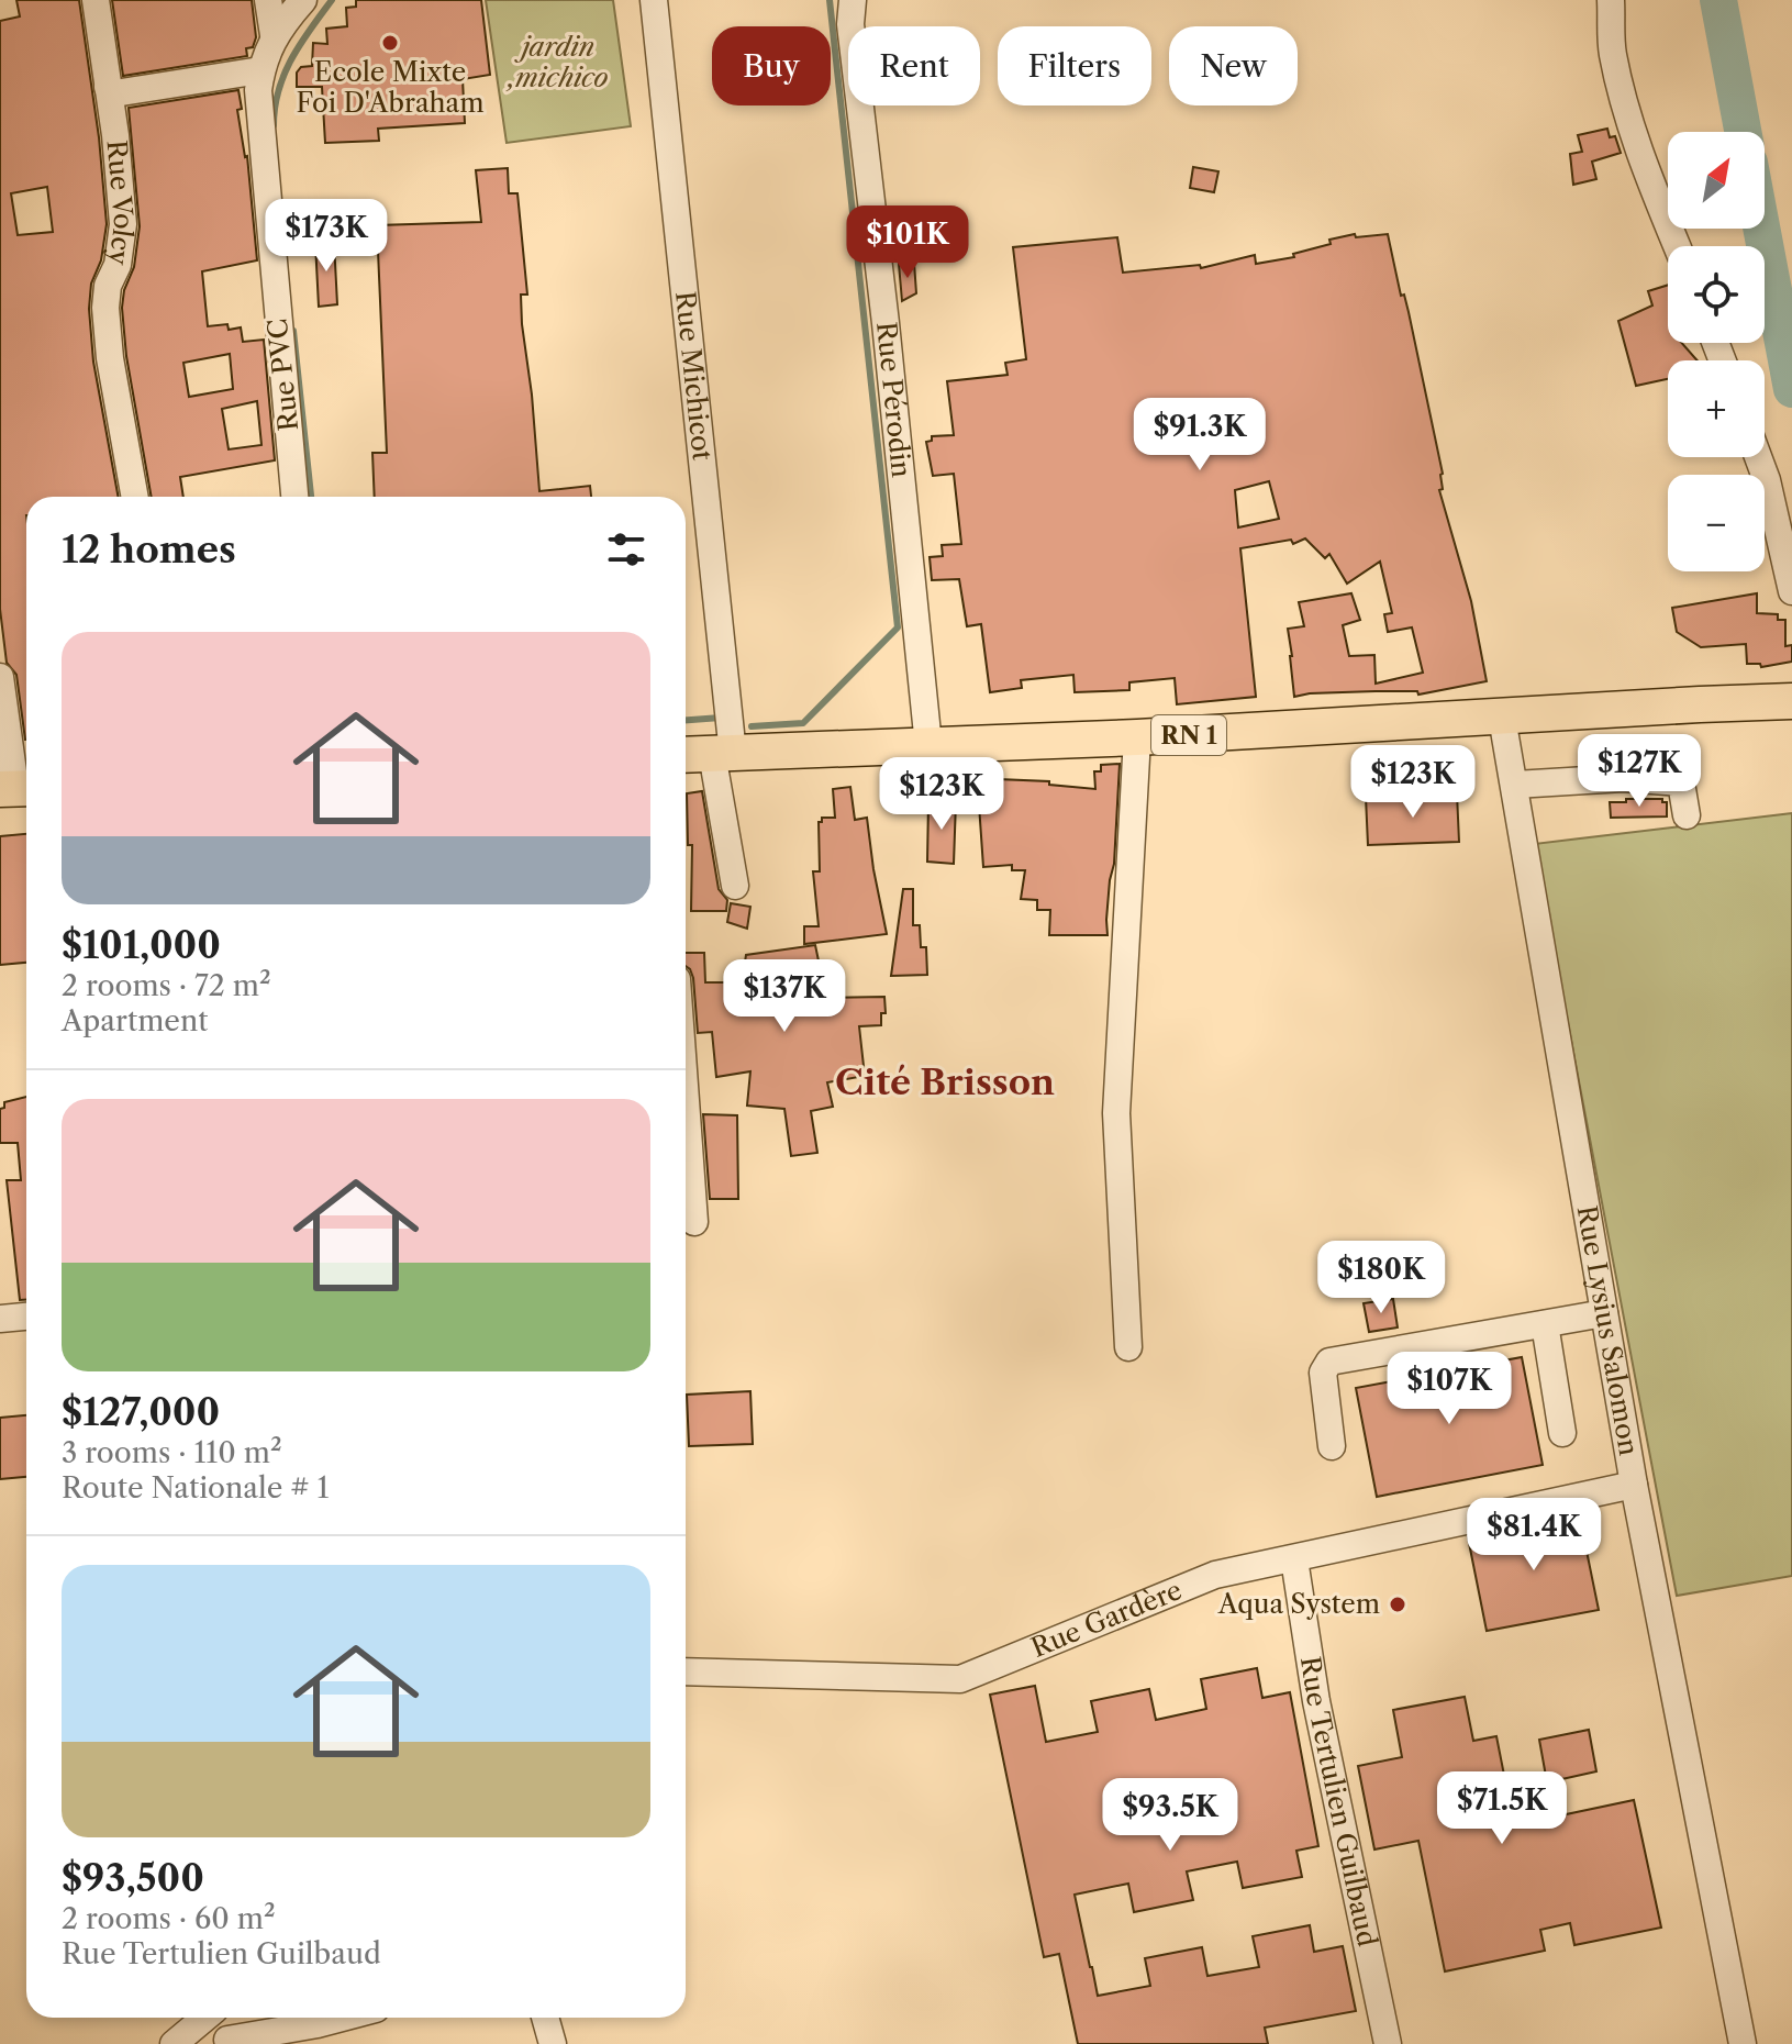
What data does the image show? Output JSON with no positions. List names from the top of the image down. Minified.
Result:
{"streets":{"main road":["RN 1"],"street":["Rue Volcy","Rue PVC","Rue Michicot","Rue Pérodin","Rue Lysius Salomon","Rue Gardère","Rue Tertulien Guilbaud"]},"crossings":[["Rue Michicot","RN 1"],["Rue Pérodin","RN 1"],["RN 1","Rue Lysius Salomon"],["Rue Lysius Salomon","Rue Gardère"],["Rue Gardère","Rue Tertulien Guilbaud"]],"districts":["Cité Brisson"],"parks":["jardin ,michico"],"places":["Ecole Mixte Foi D'Abraham","Aqua System"],"north":"top right","page":{"chip":["Buy","Rent","Filters","New"],"map_buttons":["+","−"],"price":["$173K","$101K","$91.3K","$127K","$123K","$123K","$137K","$180K","$107K","$81.4K","$71.5K","$93.5K"],"heading":"12 homes","list":[{"name":"$101,000","note":"2 rooms · 72 m² · Apartment"},{"name":"$127,000","note":"3 rooms · 110 m² · Route Nationale # 1"},{"name":"$93,500","note":"2 rooms · 60 m² · Rue Tertulien Guilbaud"}]}}
